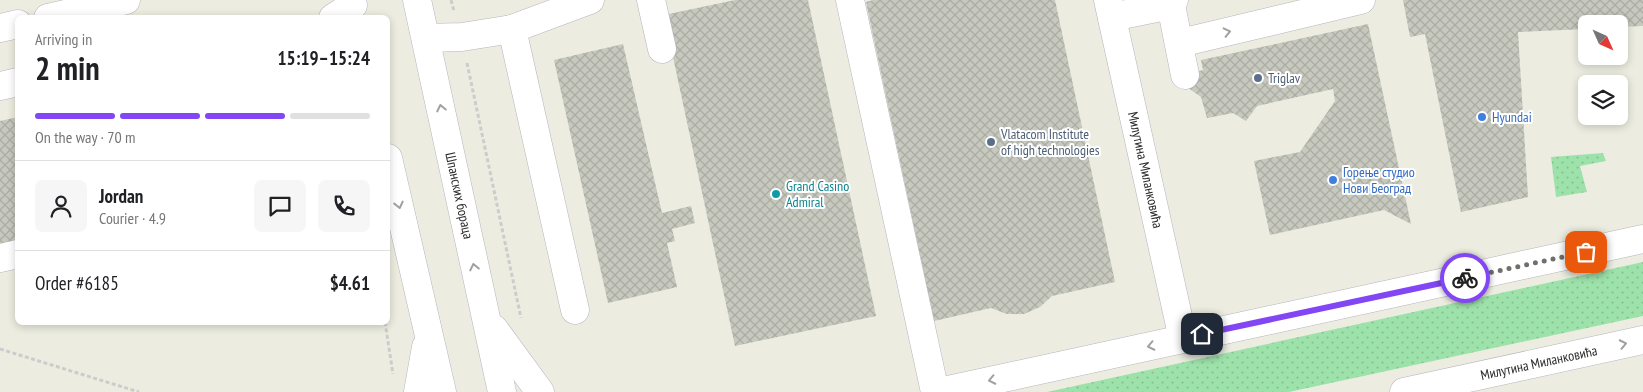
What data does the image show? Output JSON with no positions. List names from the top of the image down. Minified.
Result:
{"streets":{"street":["Милутина Миланковића","Шпанских бораца"]},"places":["Triglav","Hyundai","Vlatacom Institute of high technologies","Горење студио Нови Београд","Grand Casino Admiral"],"north":"bottom right","page":{"heading":["2 min","Arriving in","15:19–15:24"],"panel":["Jordan","Courier · 4.9","Order #6185","$4.61"],"bar":"On the way · 70 m"}}
